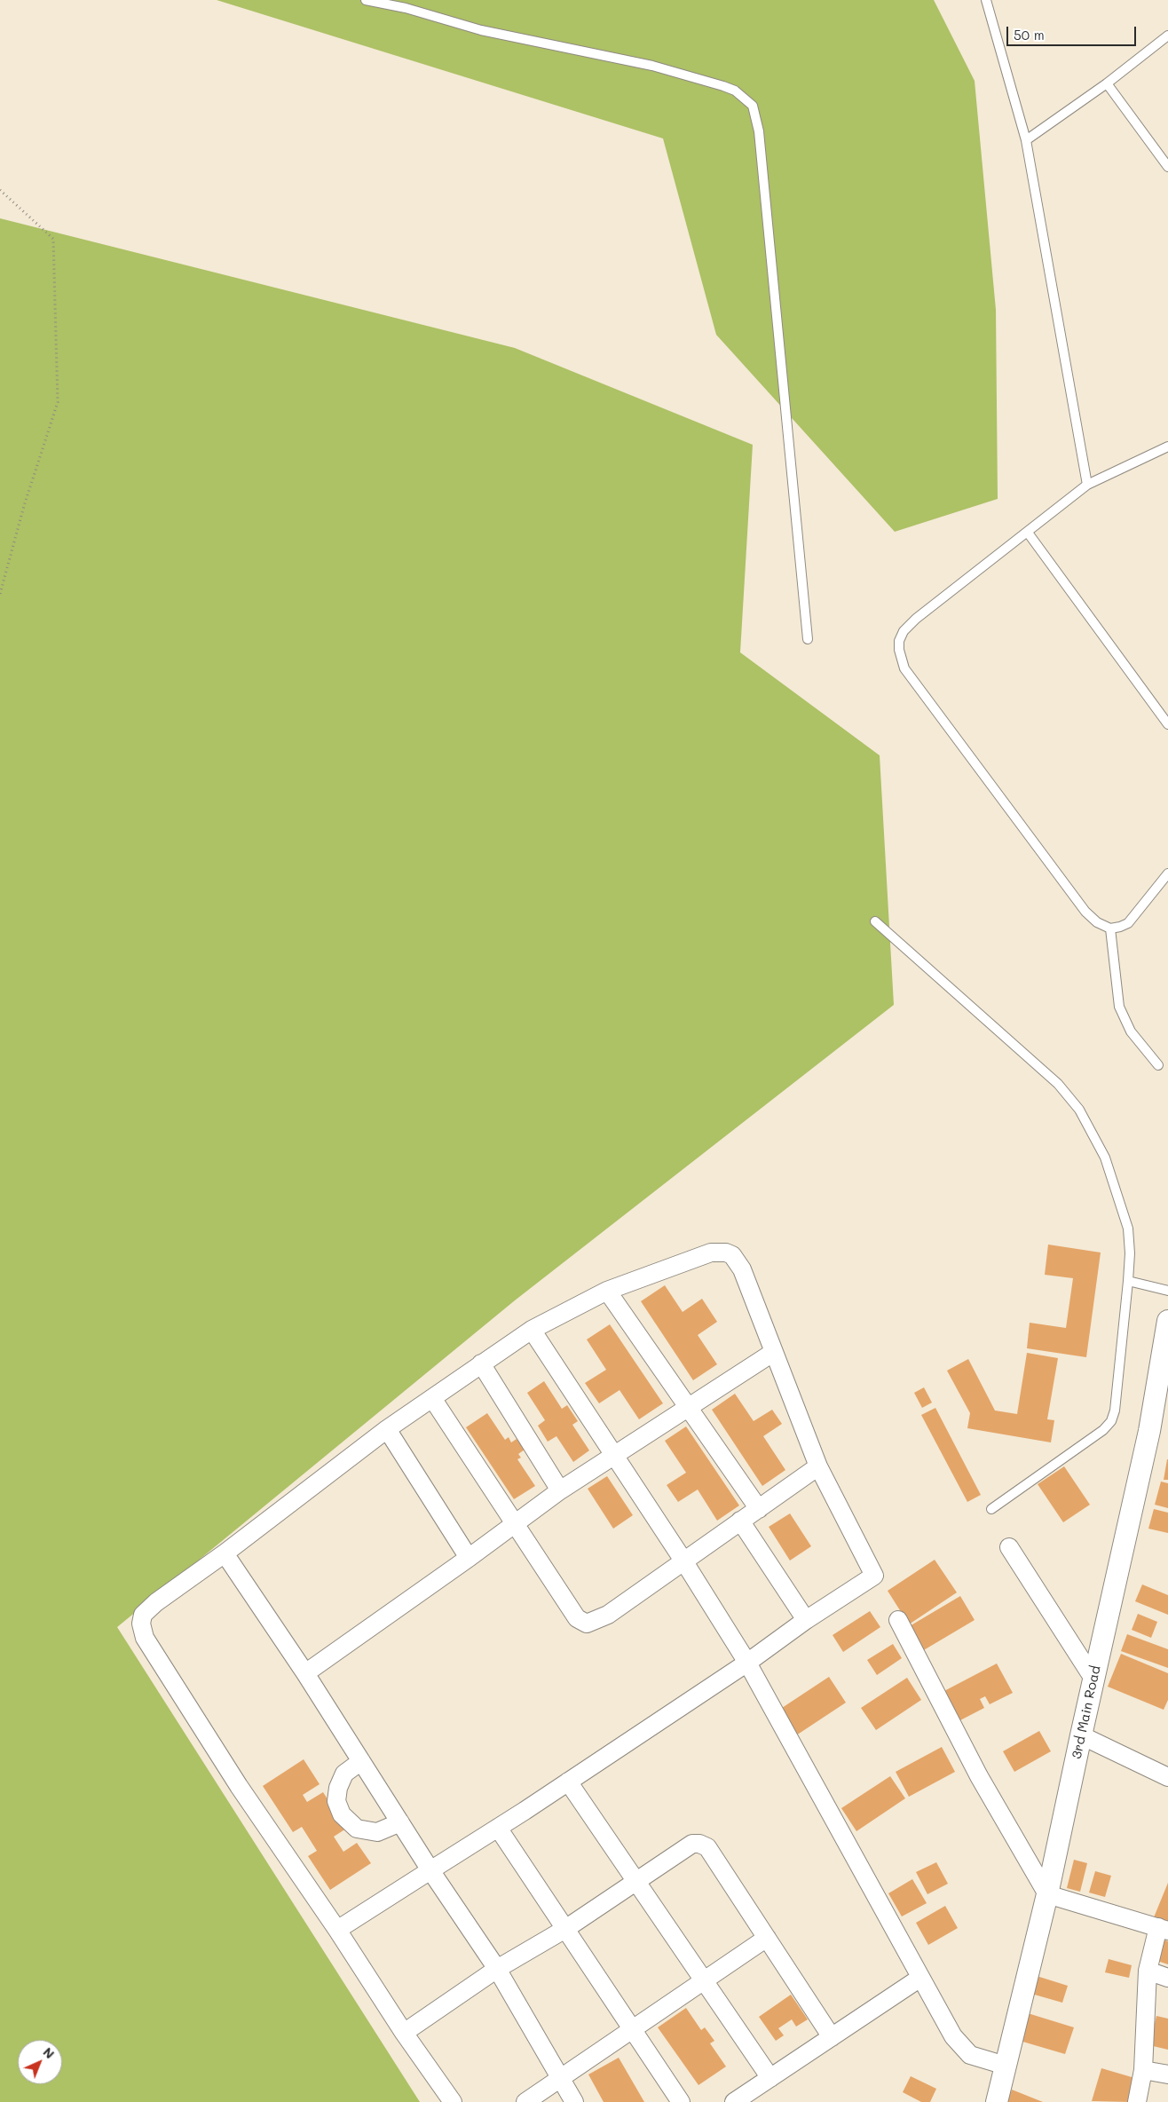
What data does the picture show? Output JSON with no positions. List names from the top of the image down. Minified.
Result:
{"streets":{"street":["3rd Main Road"]},"scale_bar":"50 m","north":"top right"}
